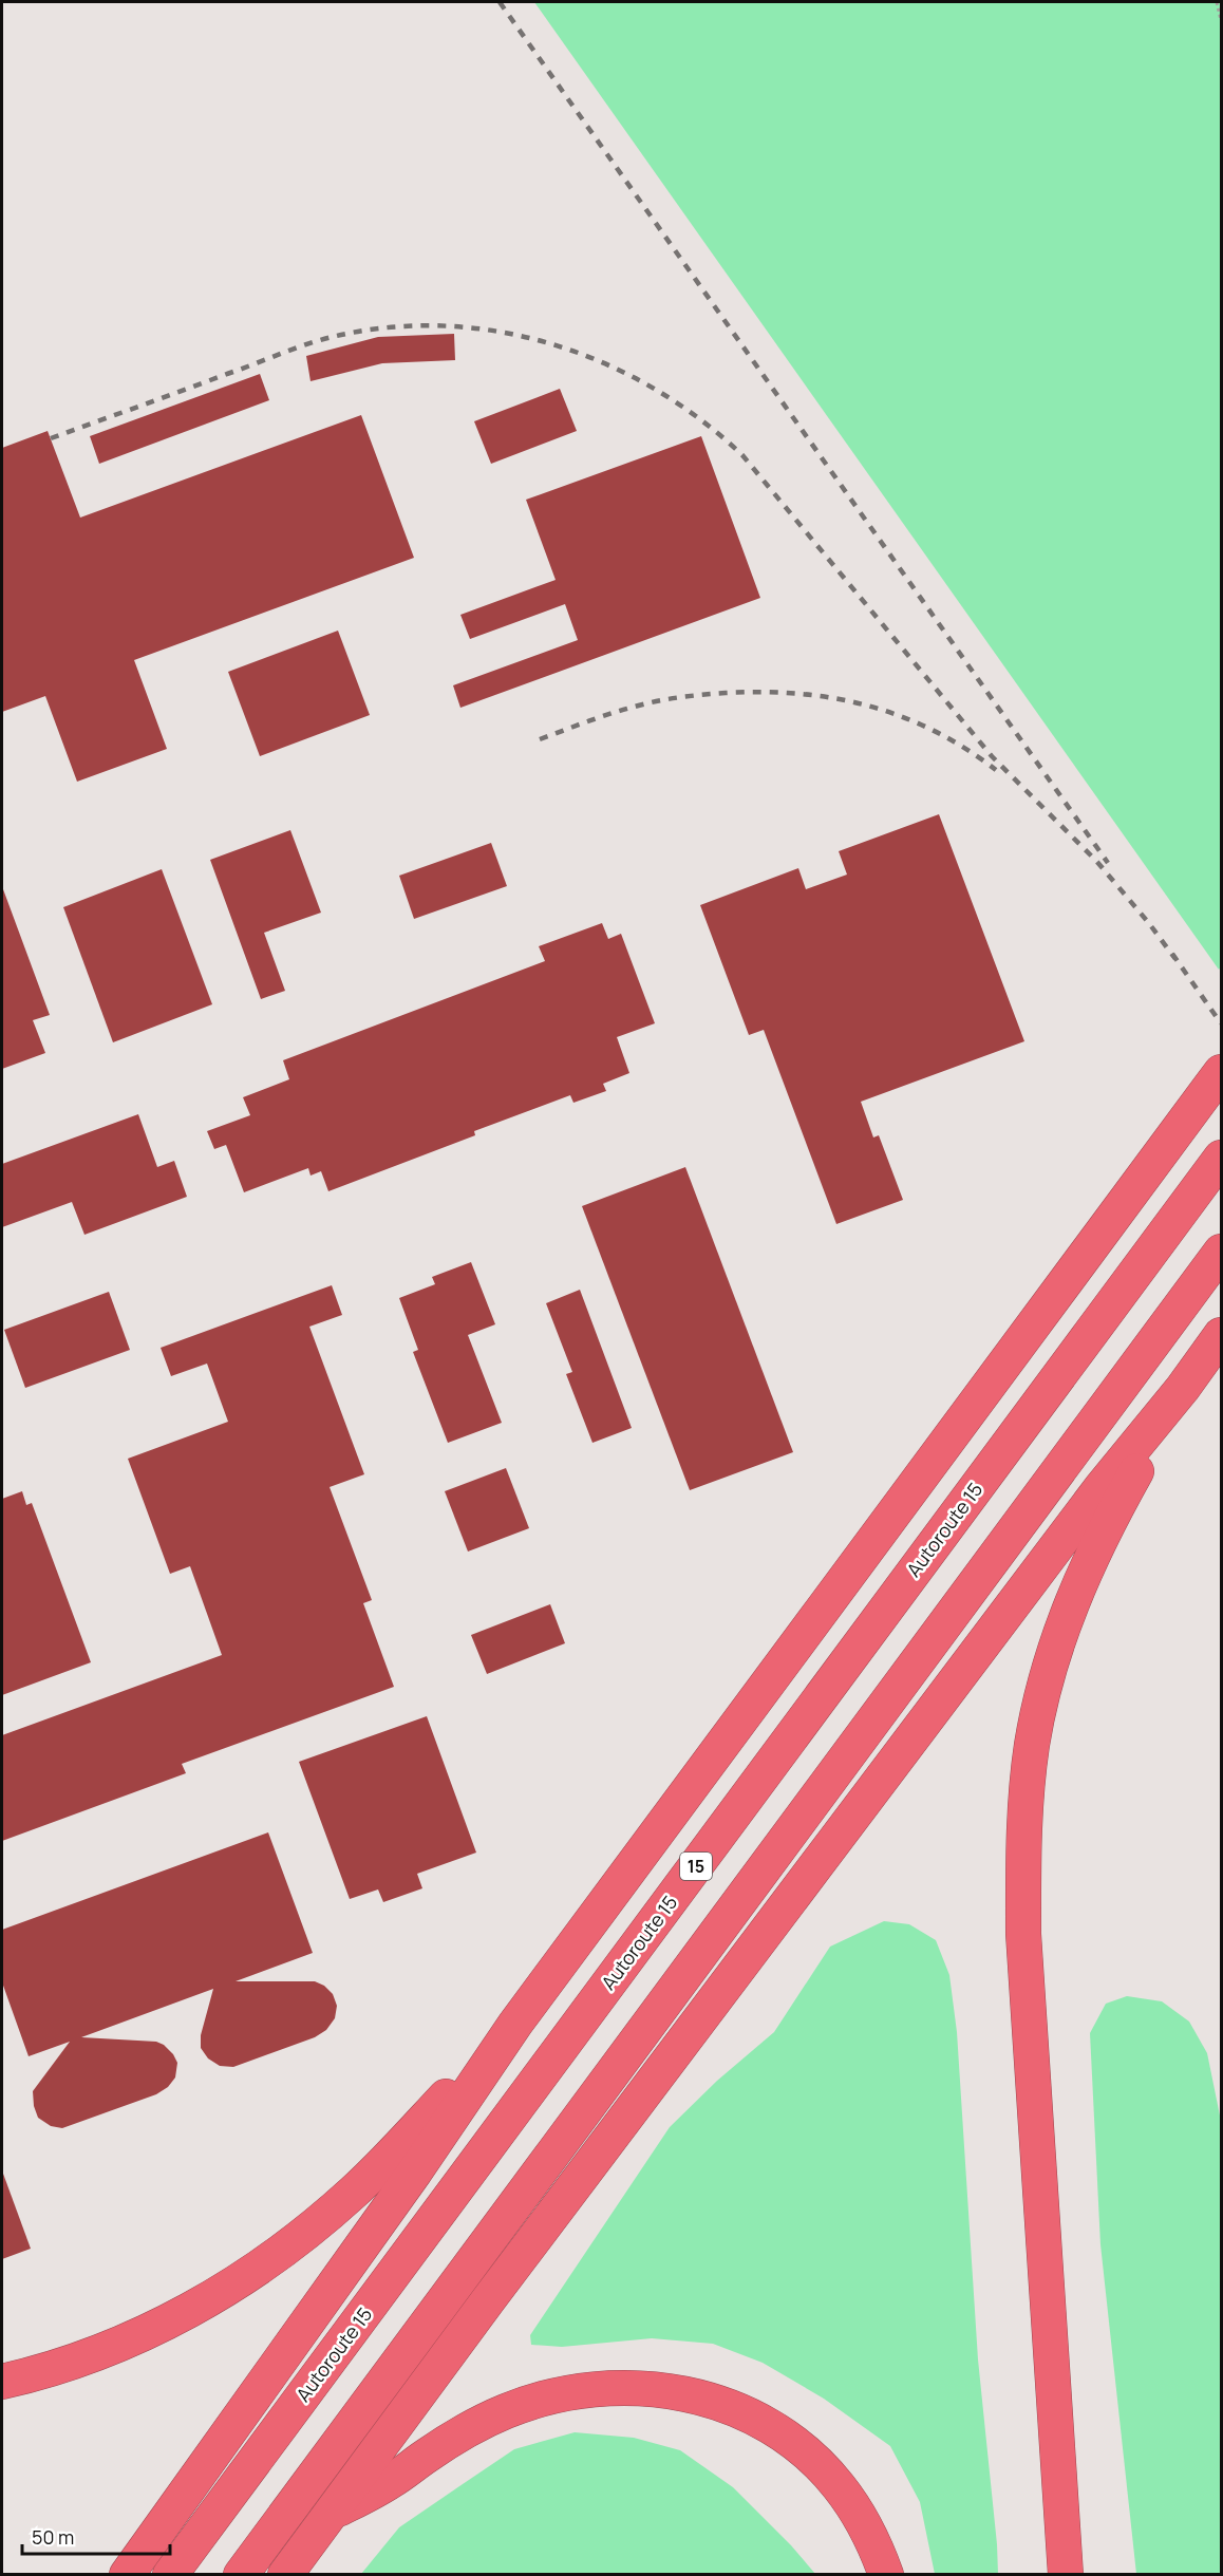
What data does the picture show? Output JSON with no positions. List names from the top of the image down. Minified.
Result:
{"streets":{"highway":["Autoroute 15","15"]},"scale_bar":"50 m"}
